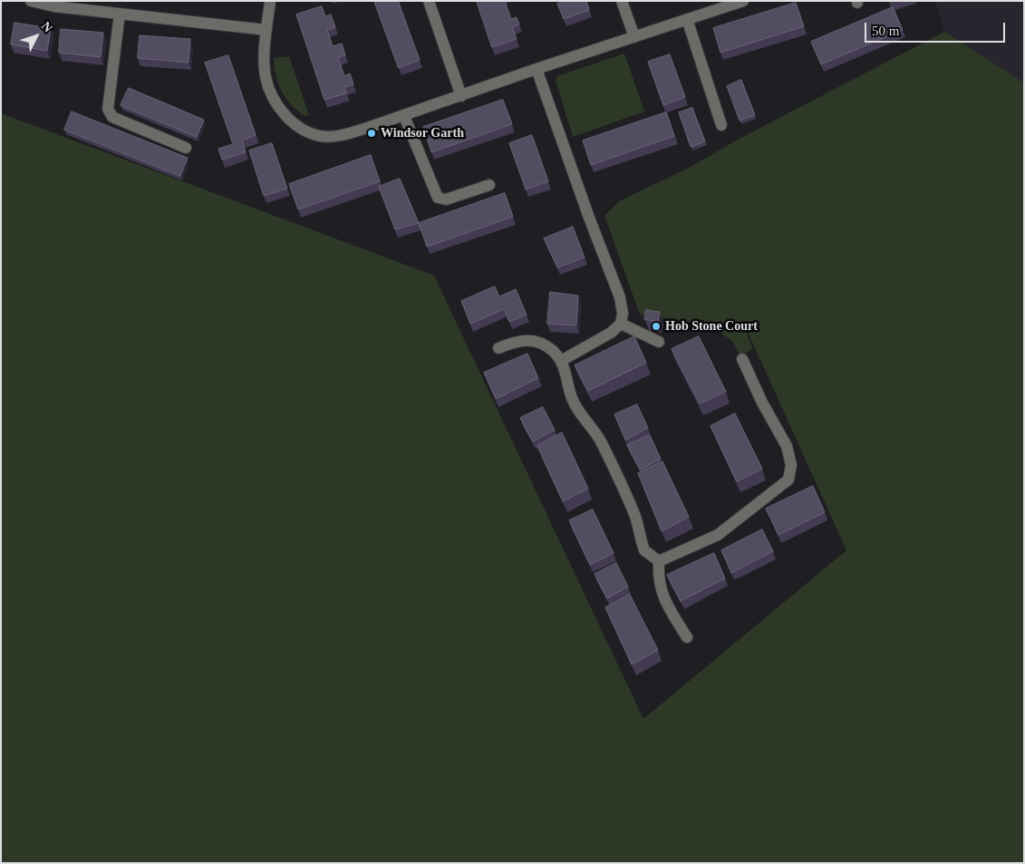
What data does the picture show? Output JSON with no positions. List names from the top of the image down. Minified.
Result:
{"places":["Windsor Garth","Hob Stone Court"],"scale_bar":"50 m","north":"top right"}
